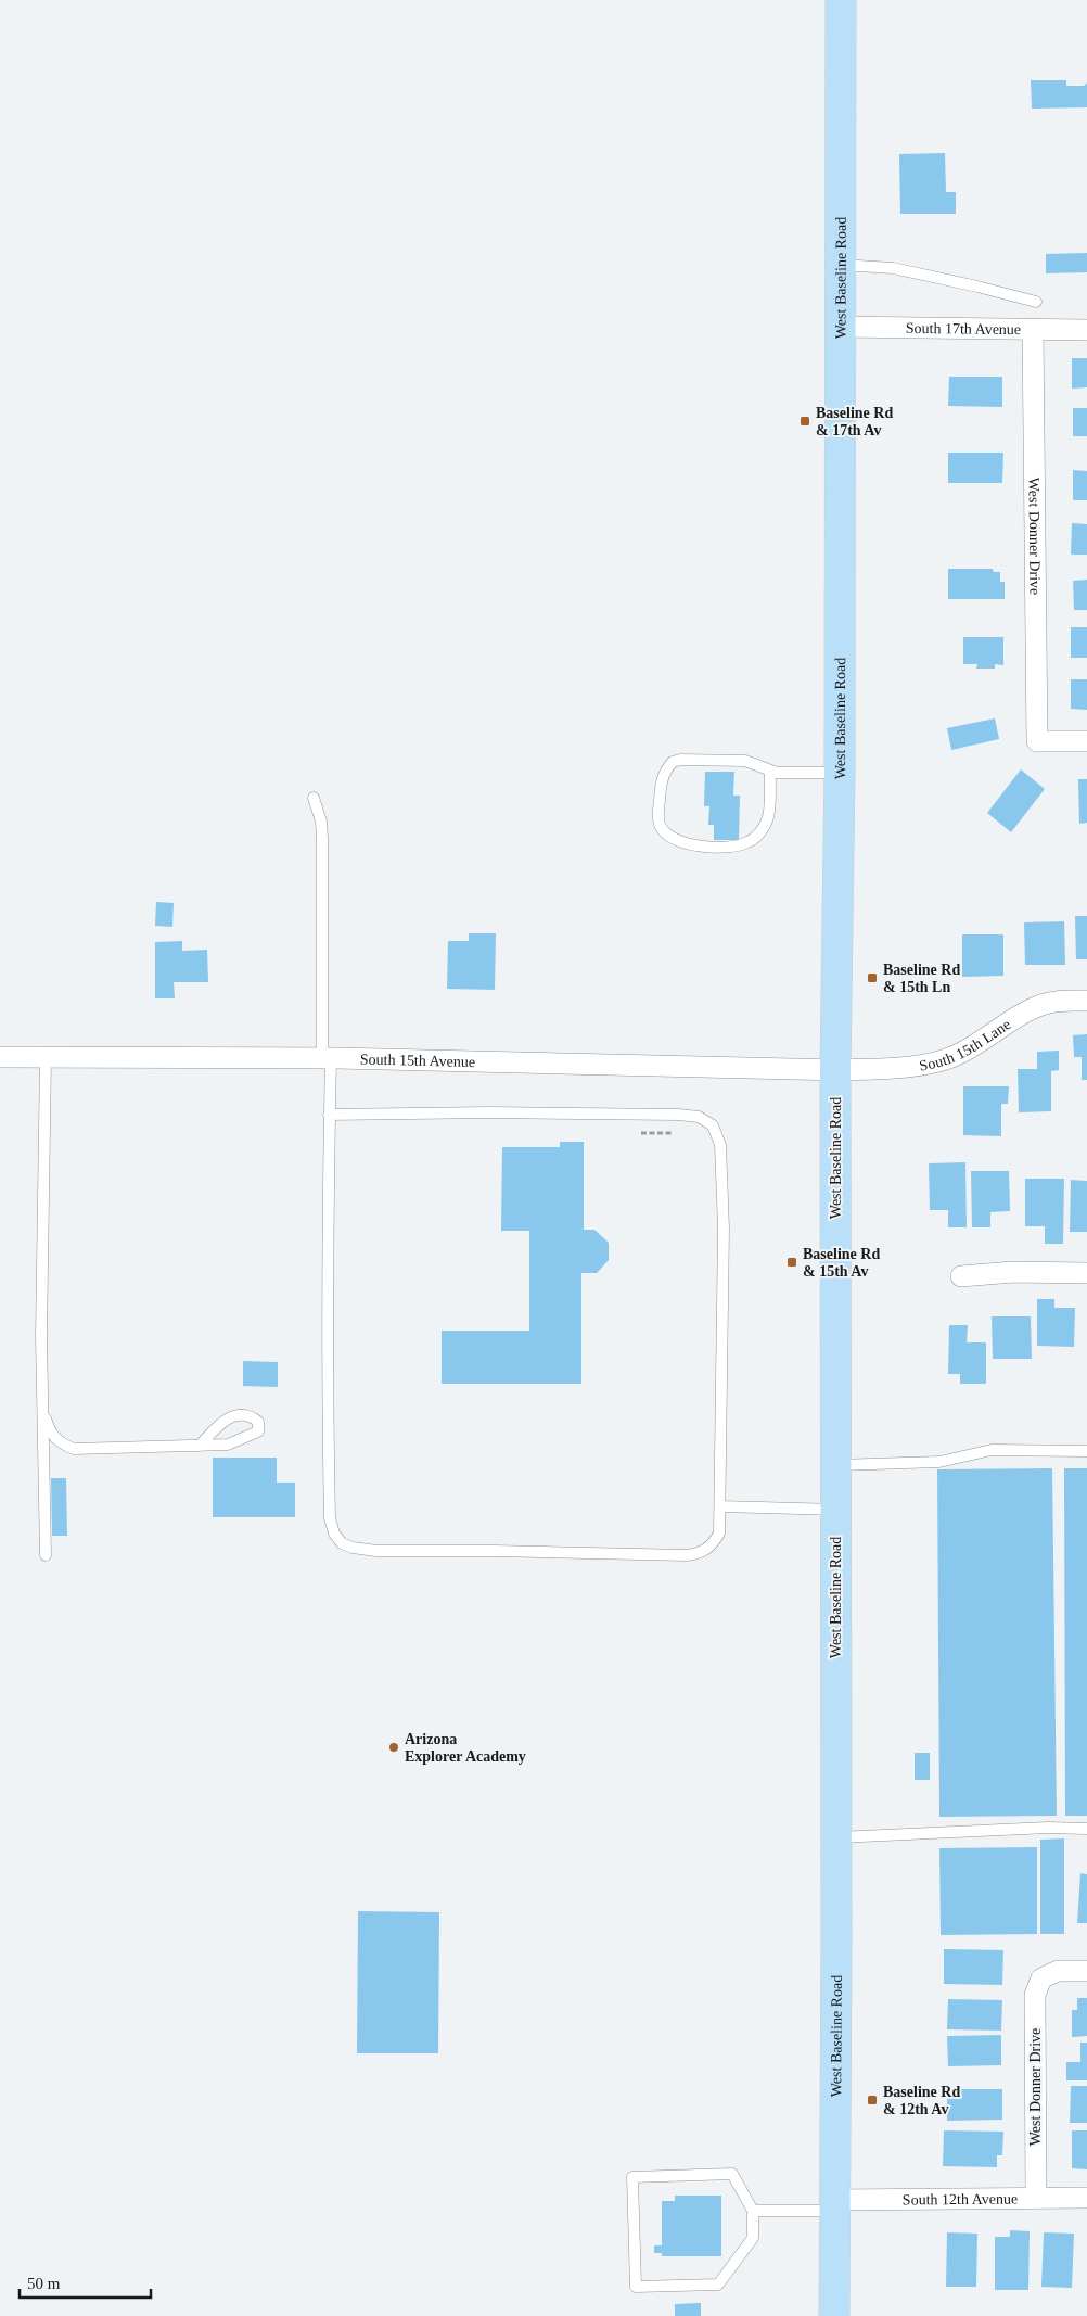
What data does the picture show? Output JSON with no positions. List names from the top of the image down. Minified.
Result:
{"streets":{"main road":["West Baseline Road"],"street":["South 17th Avenue","West Donner Drive","South 15th Lane","South 15th Avenue","South 12th Avenue"]},"crossings":[["West Baseline Road","South 17th Avenue"],["West Baseline Road","South 15th Lane"],["West Baseline Road","South 15th Avenue"],["West Baseline Road","South 12th Avenue"],["South 17th Avenue","West Donner Drive"],["West Donner Drive","South 12th Avenue"],["South 15th Lane","South 15th Avenue"]],"places":{"transit":["Baseline Rd & 17th Av","Baseline Rd & 15th Ln","Baseline Rd & 15th Av","Baseline Rd & 12th Av"],"other":["Arizona Explorer Academy"]},"scale_bar":"50 m"}
